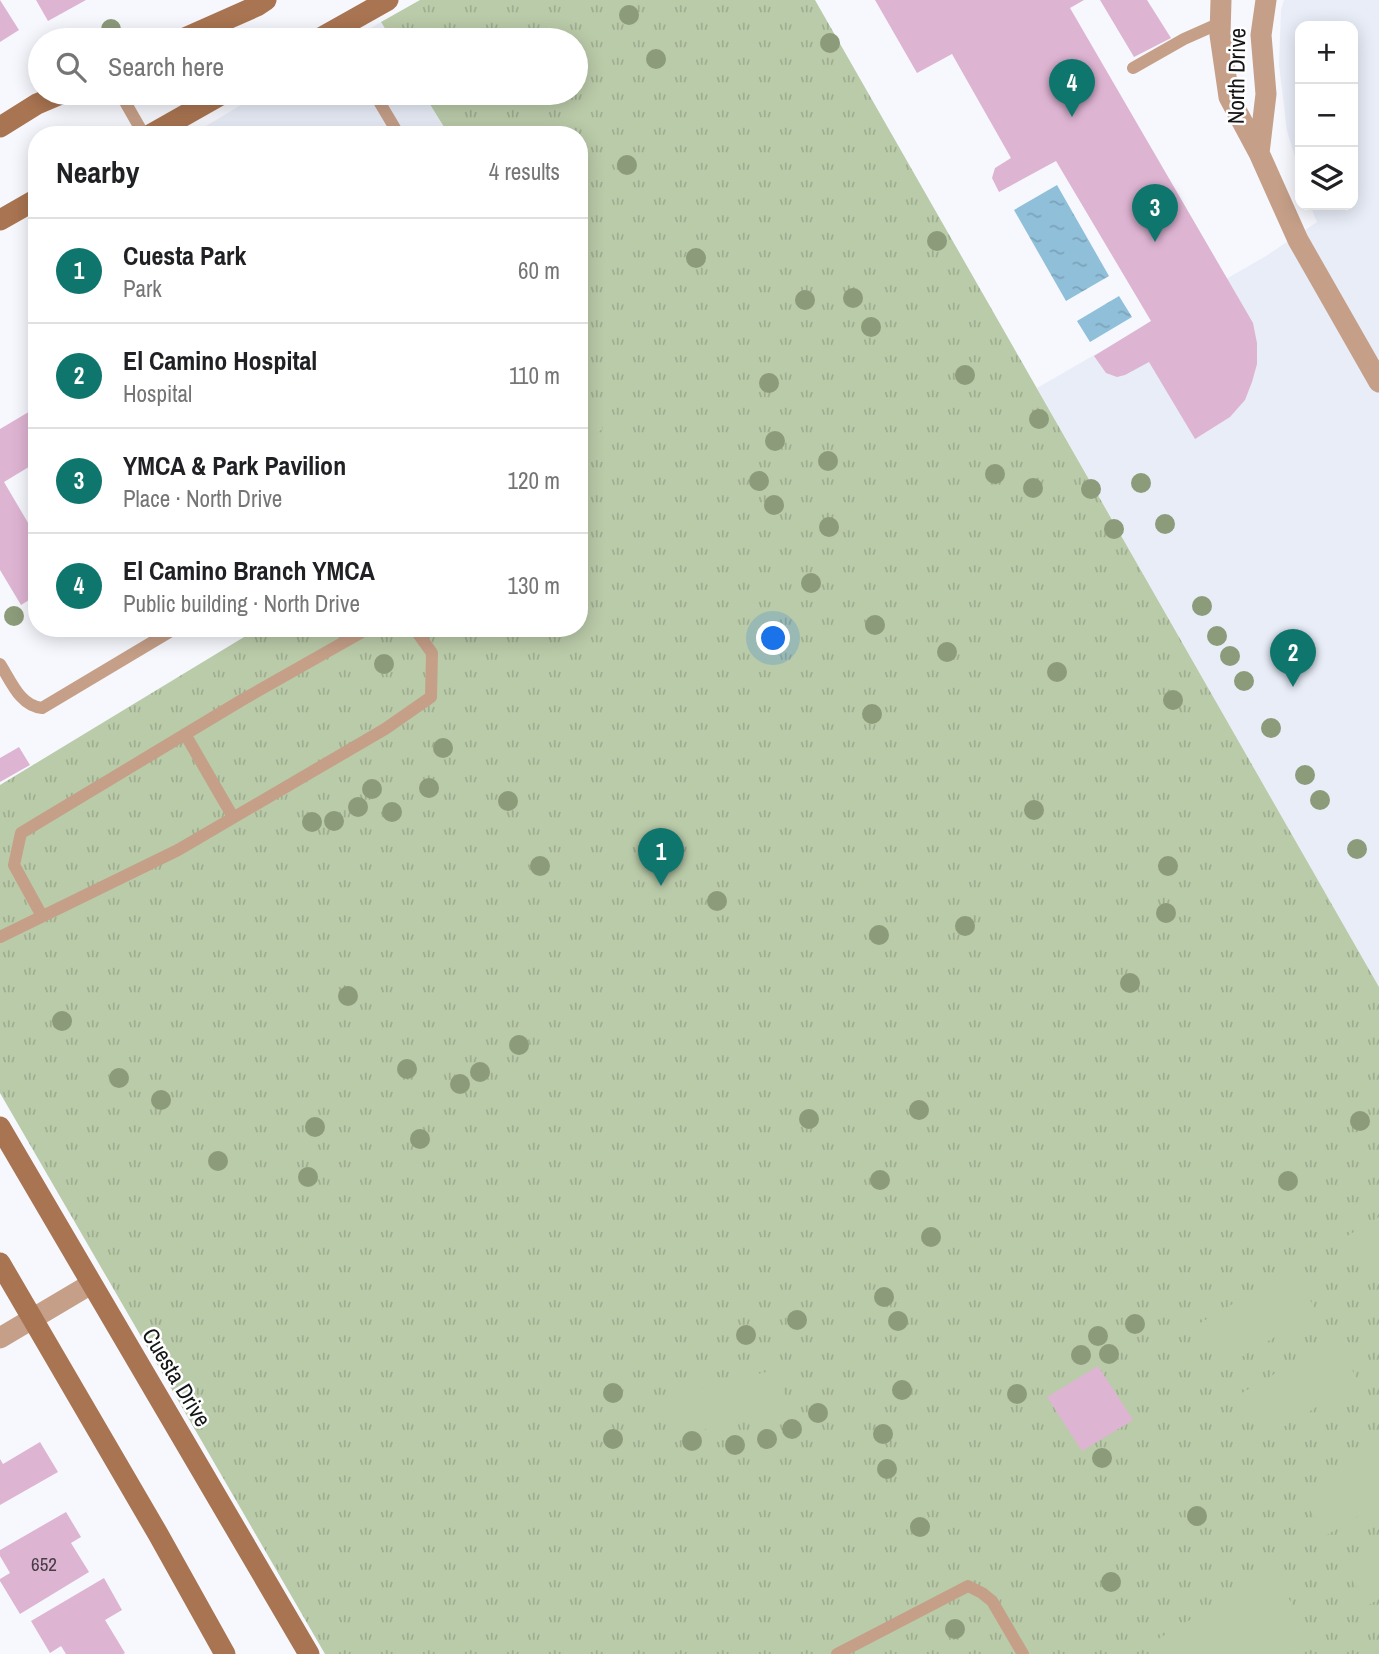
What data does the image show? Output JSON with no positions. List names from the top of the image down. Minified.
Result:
{"streets":{"main road":["Cuesta Drive"],"street":["North Drive"]},"house_numbers":["652"],"page":{"map_buttons":["+","−"],"search":"Search here","pins":["4","3","2","1"],"heading":["Nearby","4 results"],"list":[{"mark":"1","name":"Cuesta Park","note":"Park","value":"60 m"},{"mark":"2","name":"El Camino Hospital","note":"Hospital","value":"110 m"},{"mark":"3","name":"YMCA & Park Pavilion","note":"Place · North Drive","value":"120 m"},{"mark":"4","name":"El Camino Branch YMCA","note":"Public building · North Drive","value":"130 m"}]}}
